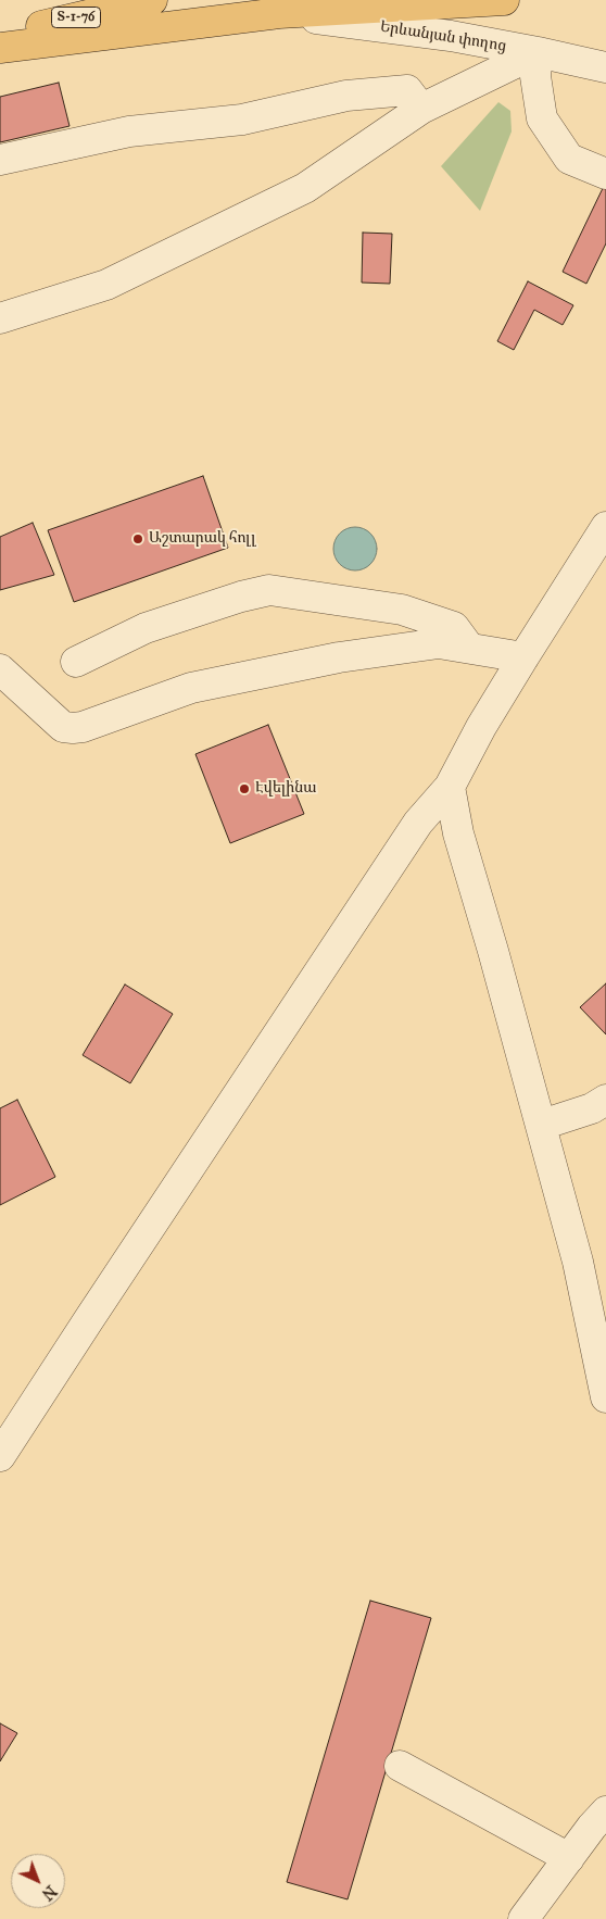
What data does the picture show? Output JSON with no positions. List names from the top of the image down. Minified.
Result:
{"streets":{"highway":["Տ-1-76"],"street":["Երևանյան փողոց"]},"places":["Աշտարակ հոլլ","Էվելինա"],"north":"bottom right"}
